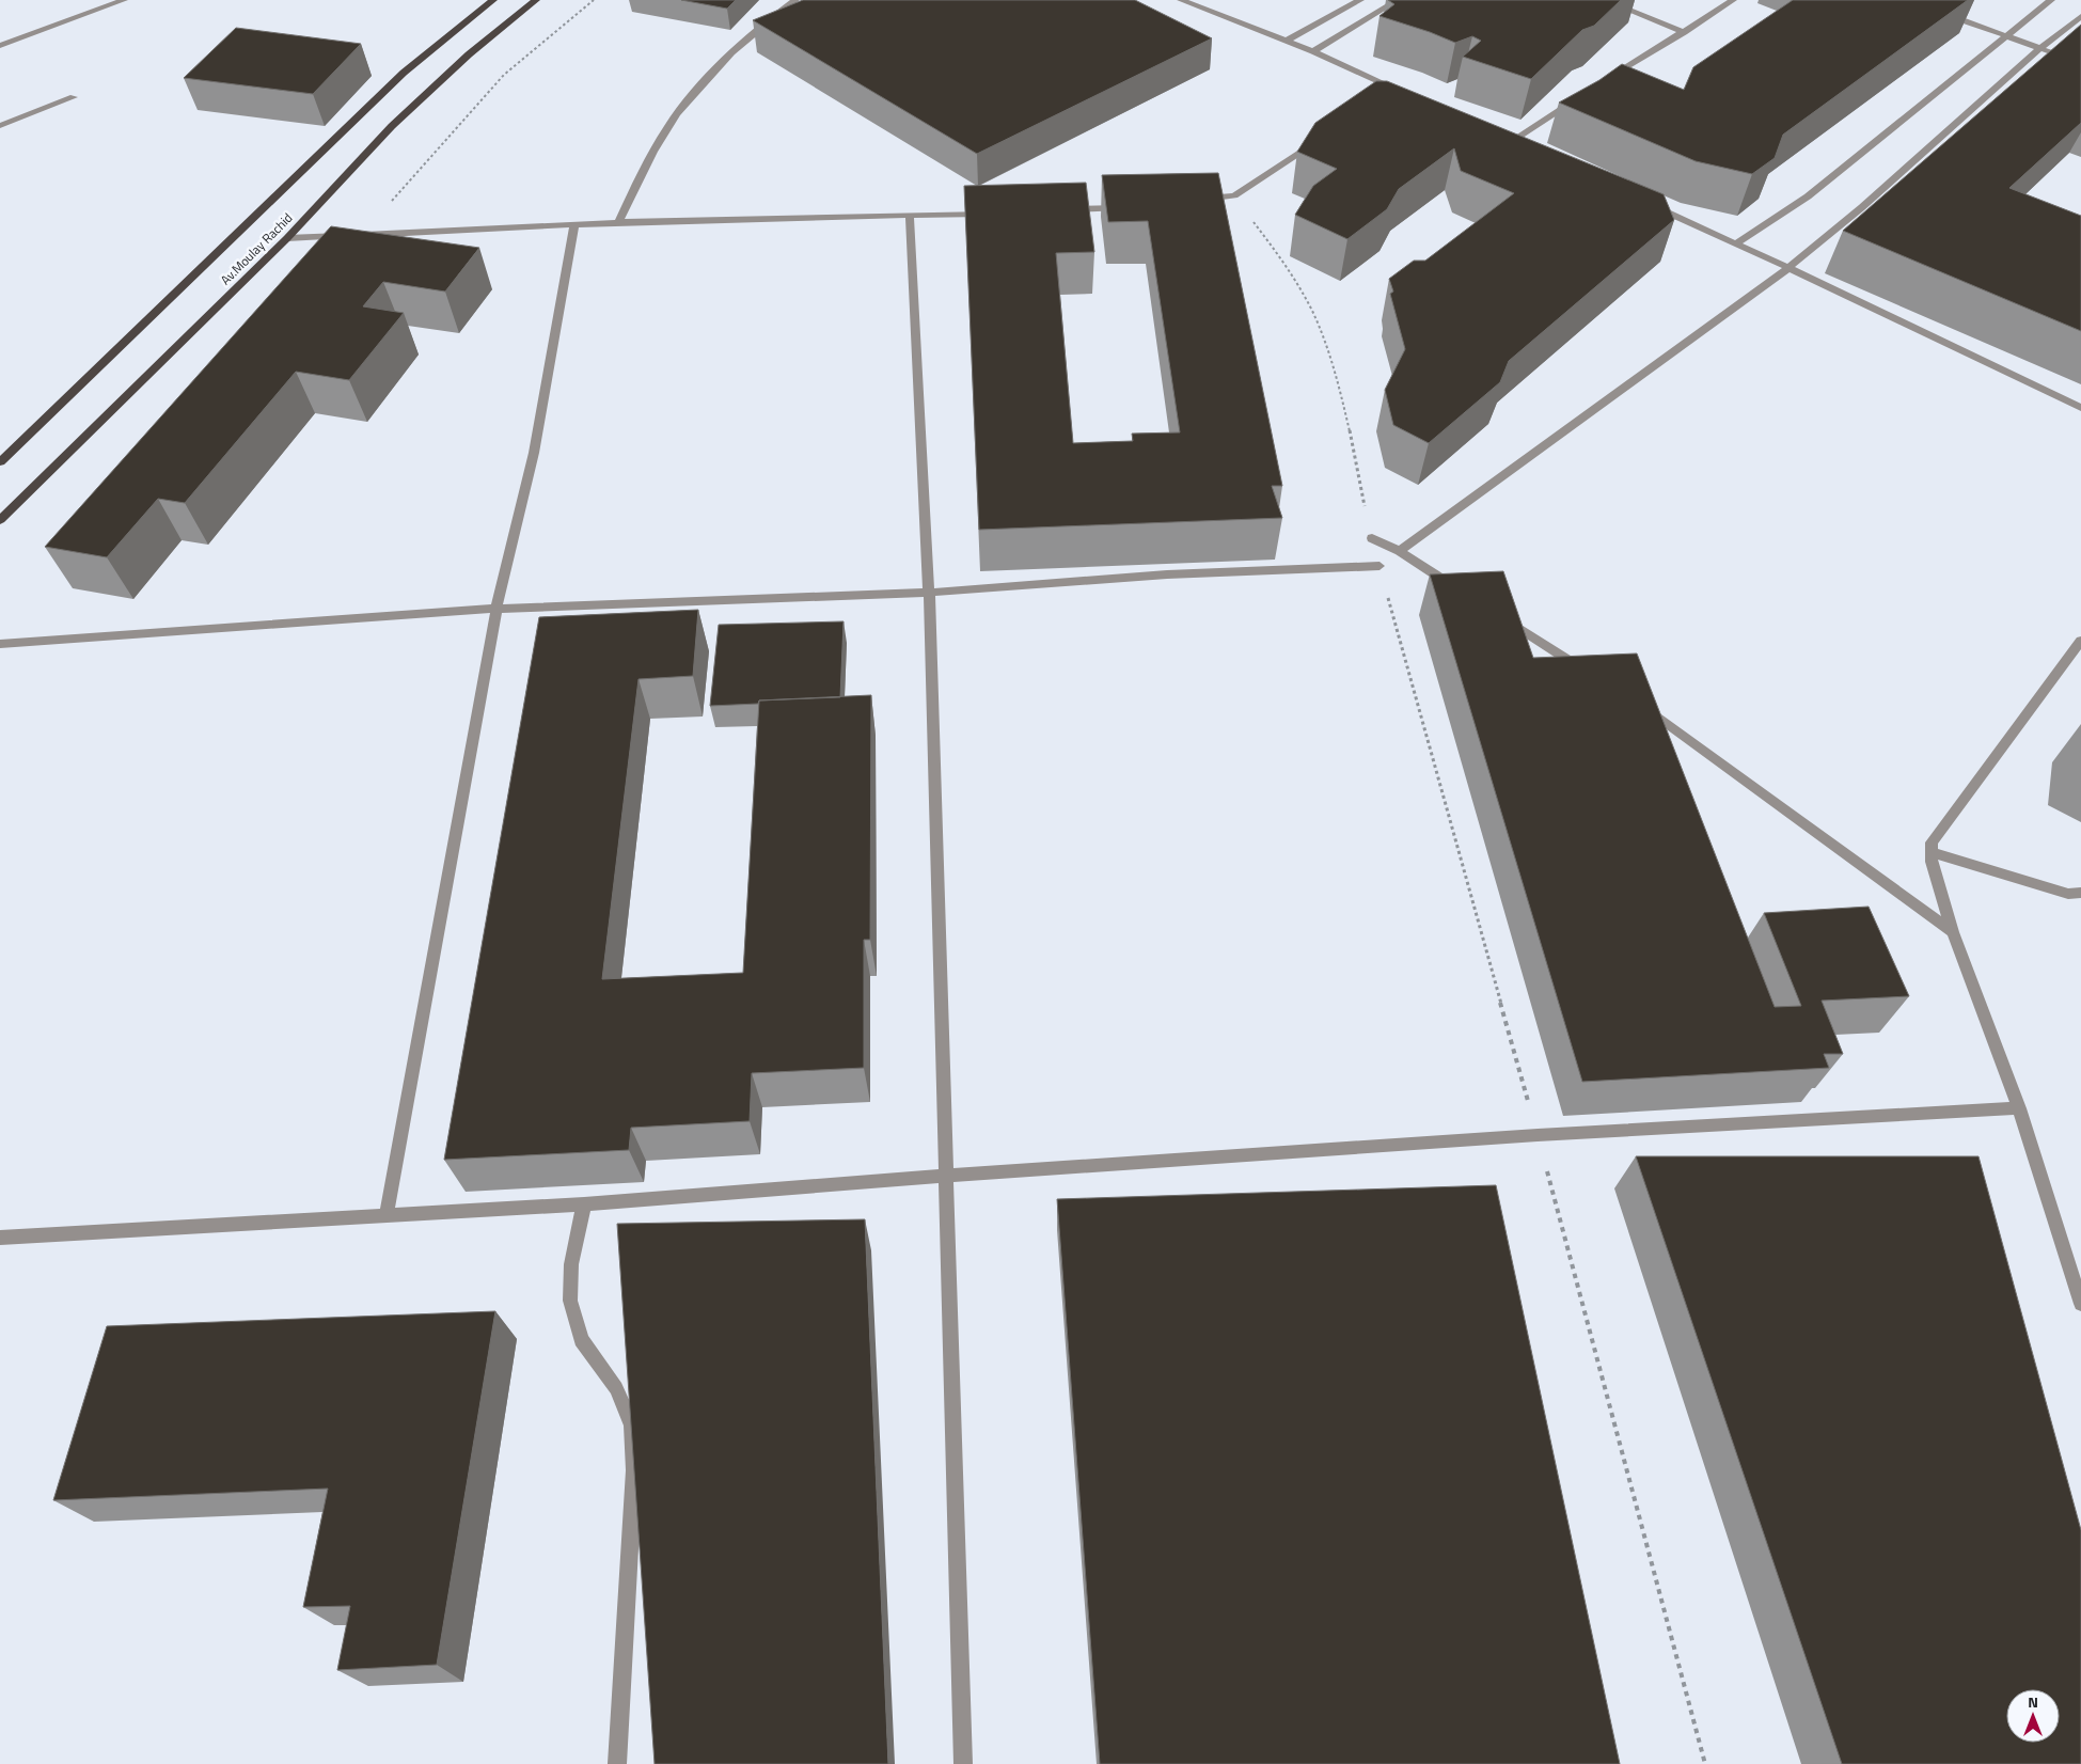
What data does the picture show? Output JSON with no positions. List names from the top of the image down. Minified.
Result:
{"streets":{"main road":["Av.Moulay Rachid"]},"north":"top"}
